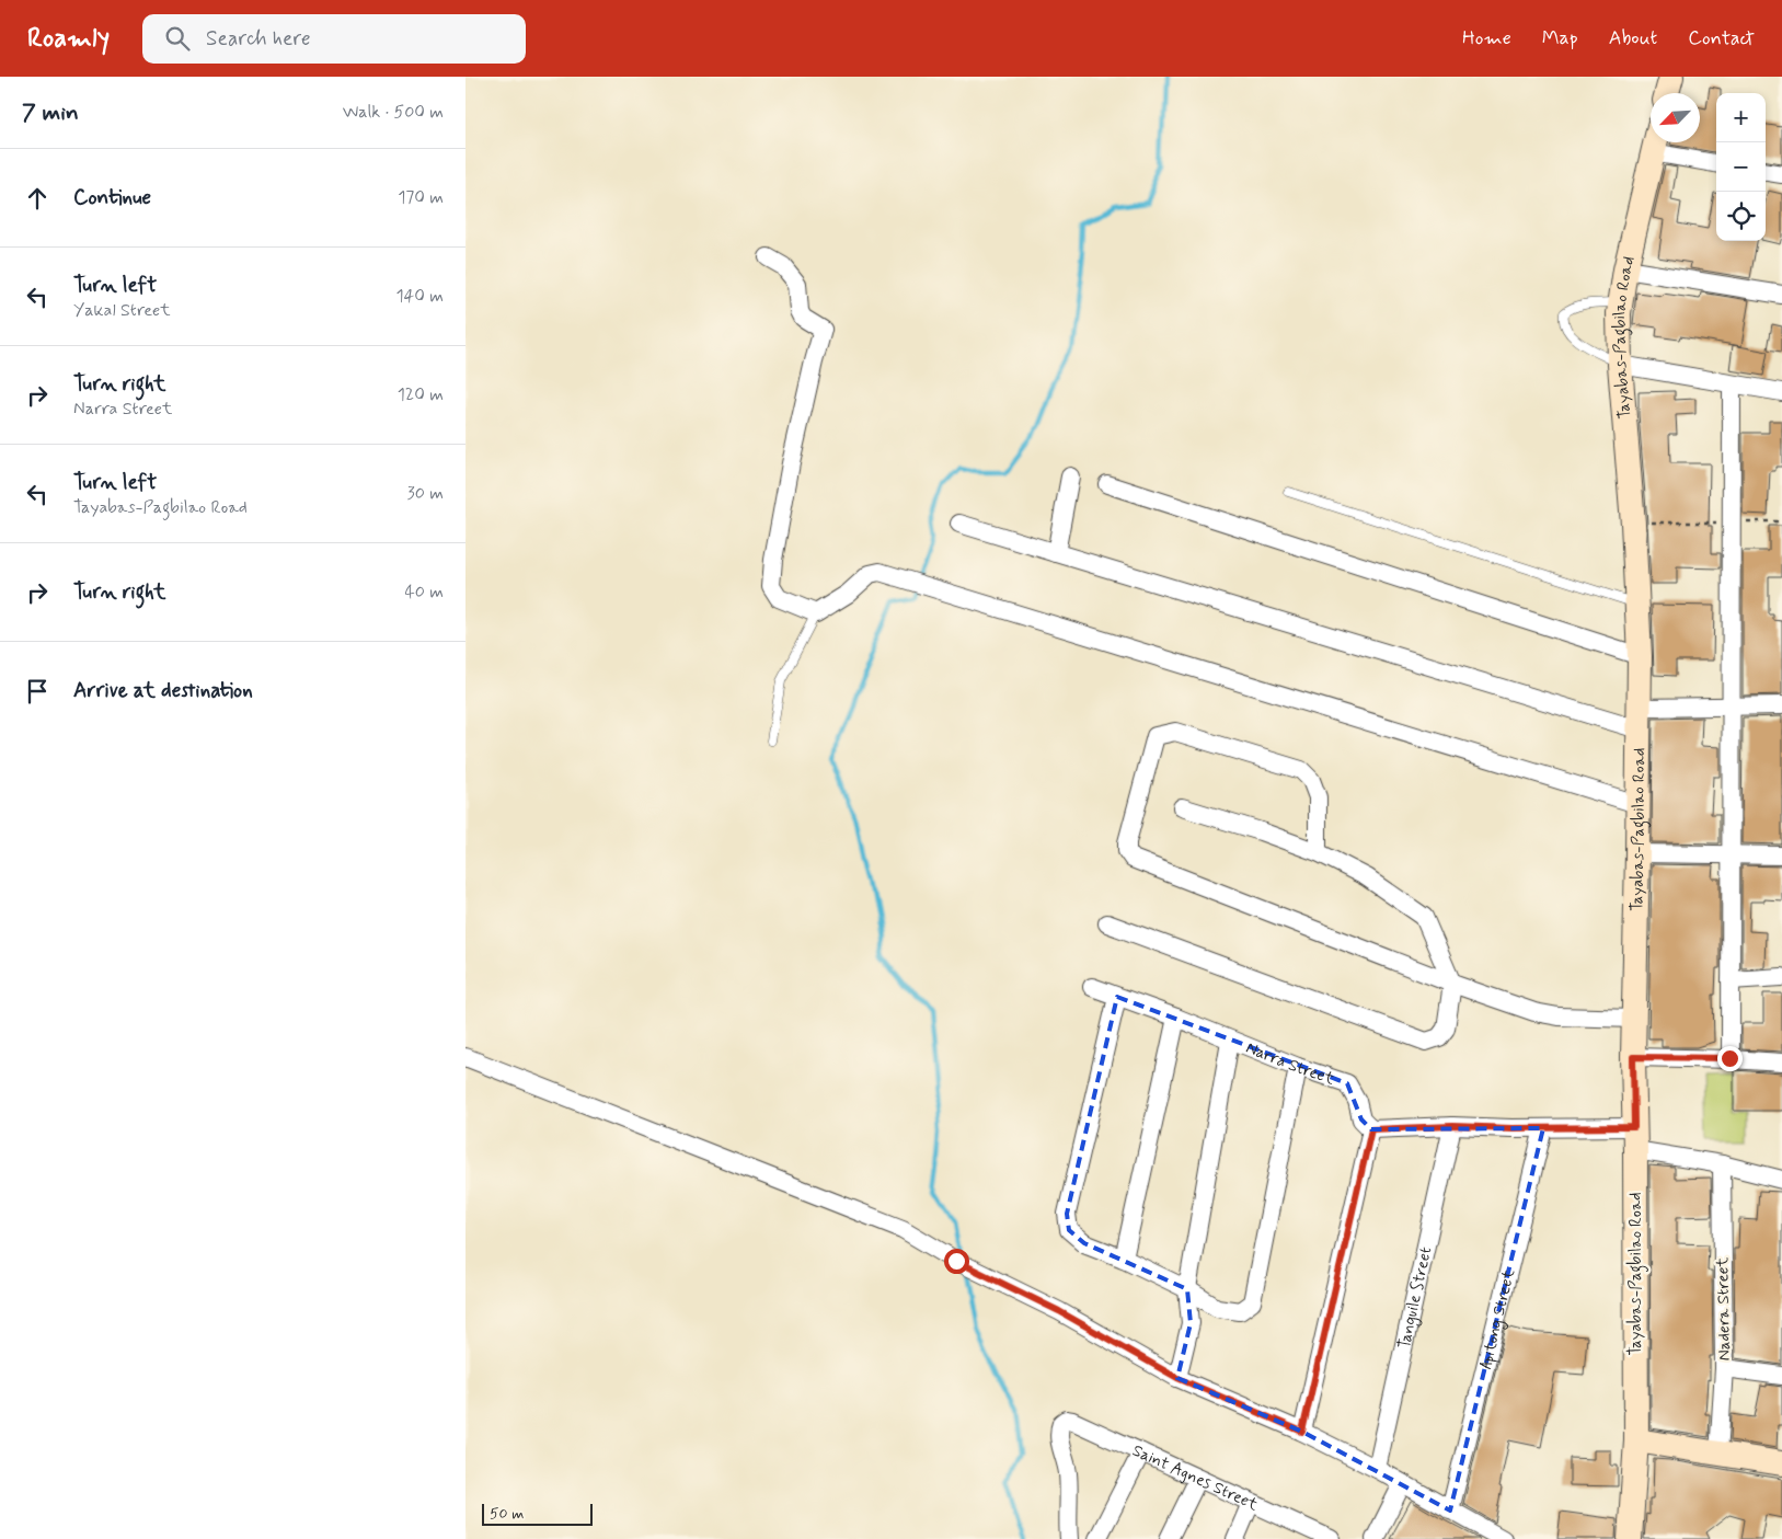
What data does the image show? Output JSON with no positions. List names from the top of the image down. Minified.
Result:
{"streets":{"main road":["Tayabas-Pagbilao Road"],"street":["Narra Street","Tanguile Street","Nadera Street","Apitong Street","Saint Agnes Street"]},"scale_bar":"50 m","north":"bottom left","page":{"header":"Roamly","search":"Search here","nav":["Home","Map","About","Contact"],"heading":["7 min","Walk · 500 m"],"map_buttons":["+","−"],"list":[["Continue","170 m"],["Turn left","Yakal Street","140 m"],["Turn right","Narra Street","120 m"],["Turn left","Tayabas-Pagbilao Road","30 m"],["Turn right","40 m"],"Arrive at destination"],"scale":"50 m"}}
